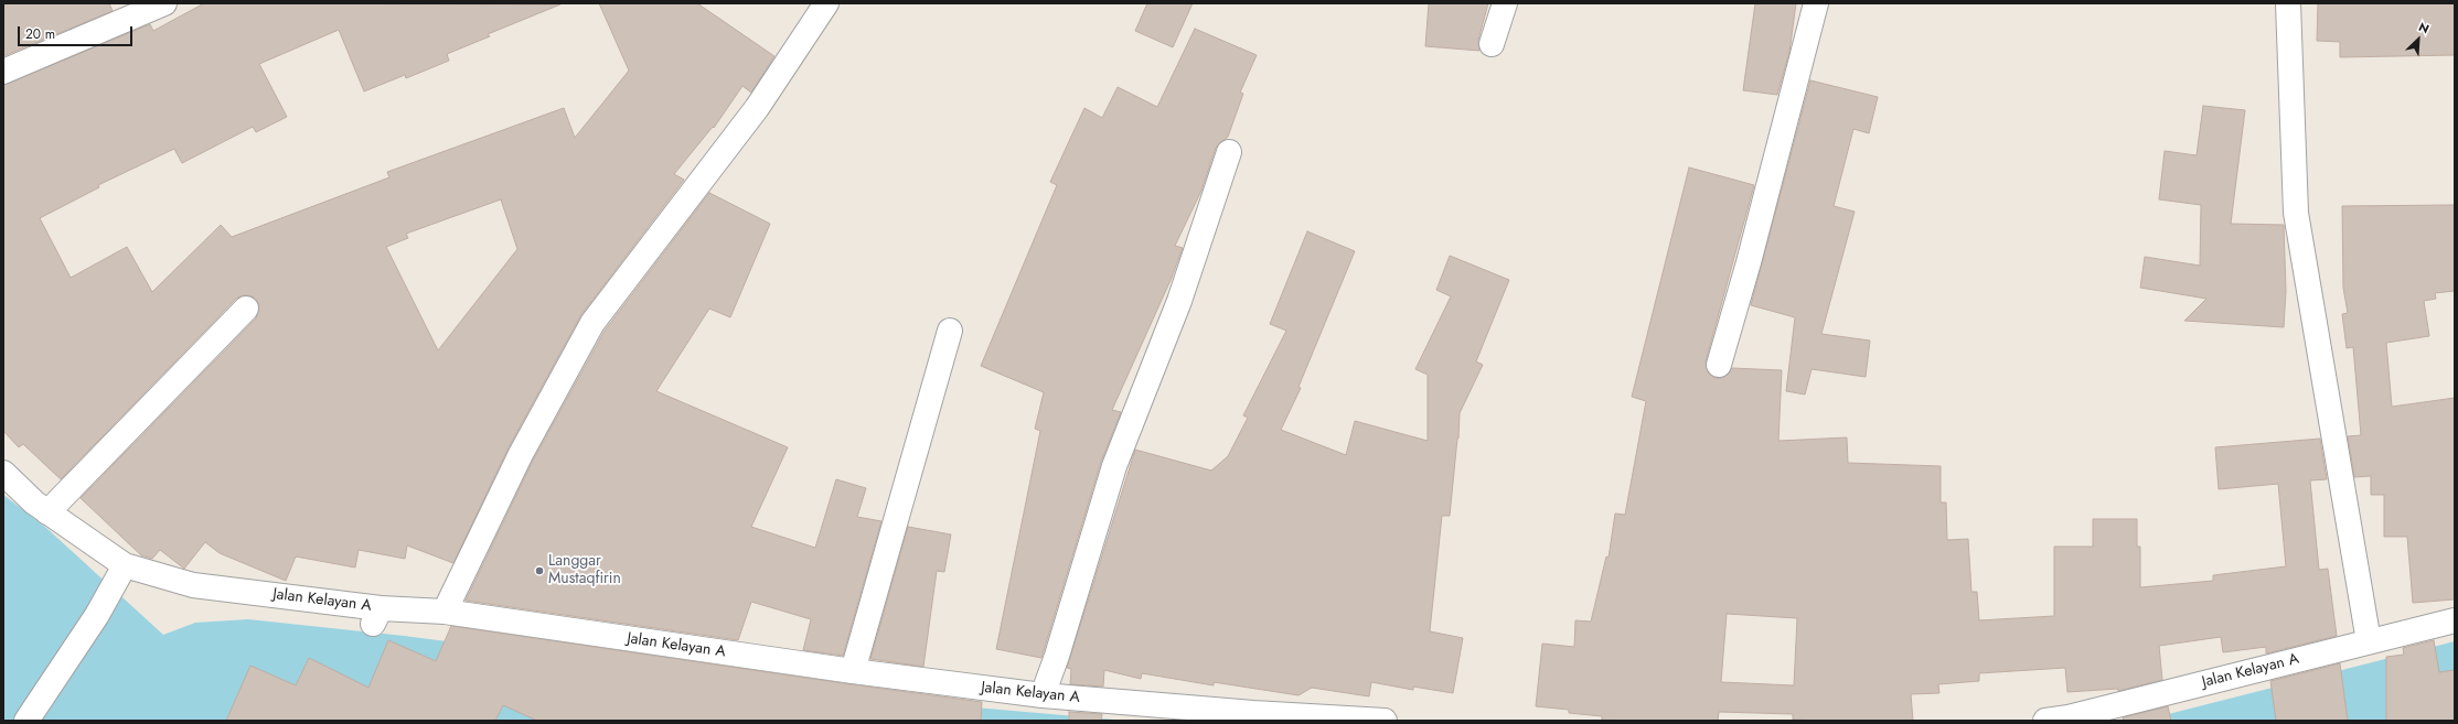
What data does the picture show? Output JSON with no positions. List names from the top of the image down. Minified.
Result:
{"streets":{"street":["Jalan Kelayan A"]},"places":["Langgar Mustaqfirin"],"scale_bar":"20 m","north":"top right"}
